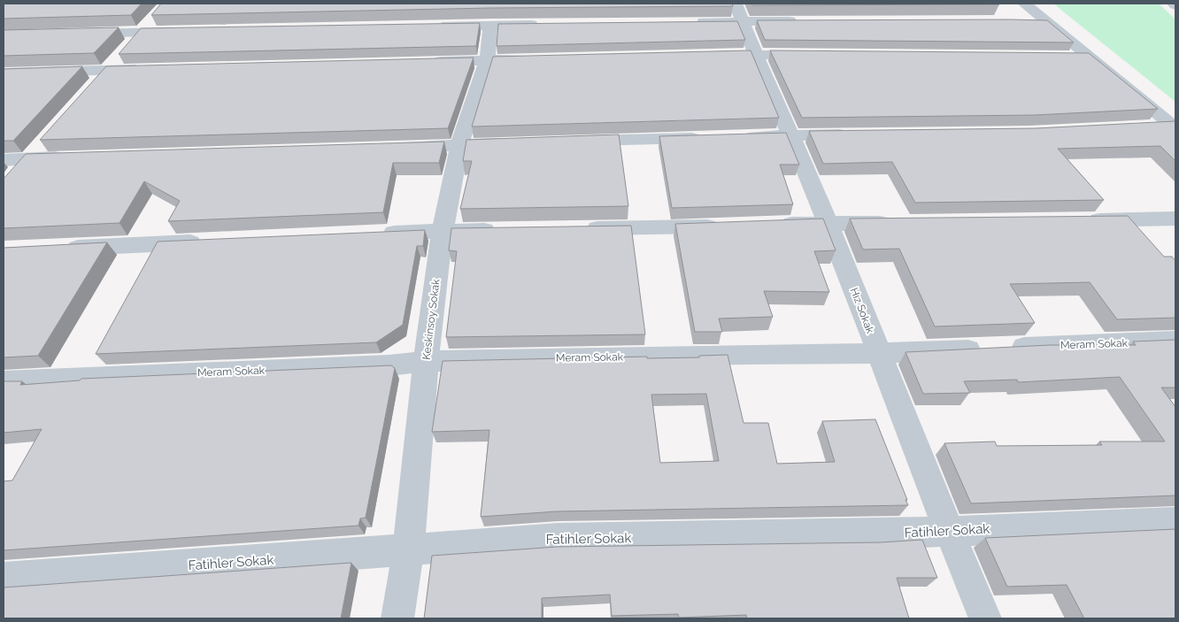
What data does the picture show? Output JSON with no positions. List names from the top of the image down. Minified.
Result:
{"streets":{"street":["Hız Sokak","Keskinsoy Sokak","Meram Sokak","Fatihler Sokak"]},"crossings":[["Hız Sokak","Meram Sokak"],["Hız Sokak","Fatihler Sokak"],["Keskinsoy Sokak","Meram Sokak"],["Keskinsoy Sokak","Fatihler Sokak"]]}
